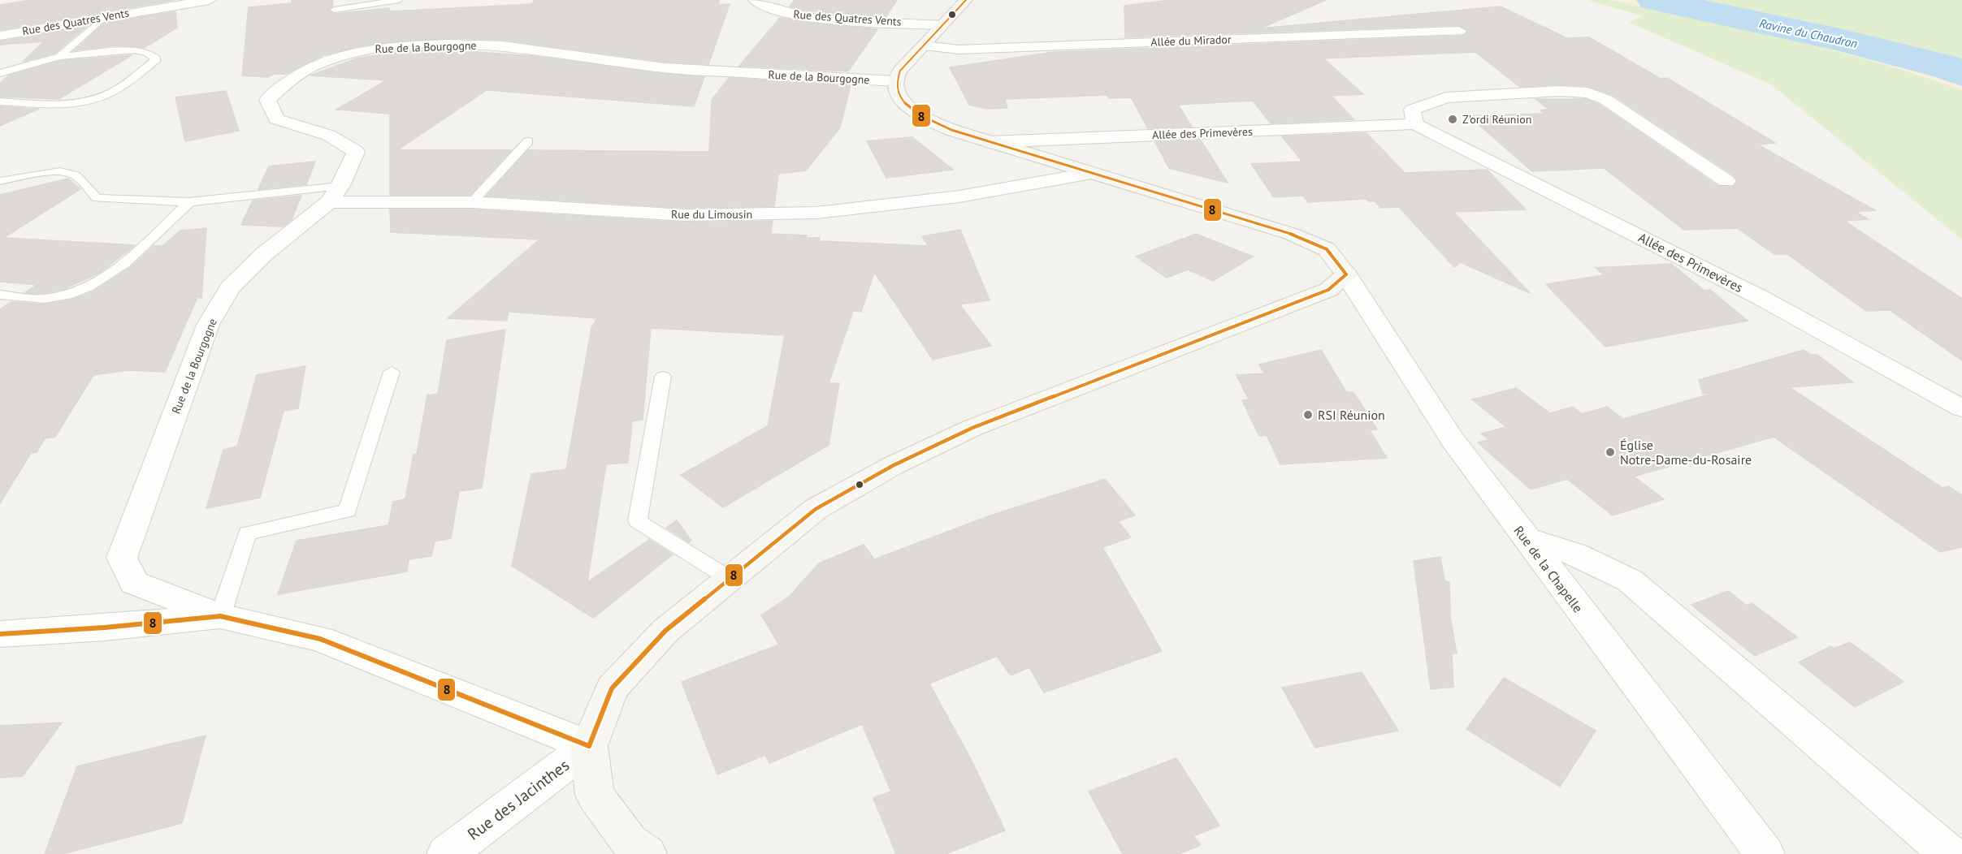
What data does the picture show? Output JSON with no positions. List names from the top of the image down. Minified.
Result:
{"streets":{"street":["Rue des Quatres Vents","Allée du Mirador","Rue de la Bourgogne","Allée des Primevères","Rue du Limousin","Rue de la Chapelle","Rue des Jacinthes"]},"crossings":[["Rue de la Bourgogne","Rue du Limousin"]],"water":["Ravine du Chaudron"],"places":["Z'ordi Réunion","RSI Réunion","Église Notre-Dame-du-Rosaire"],"lines":["transit line 8"]}
